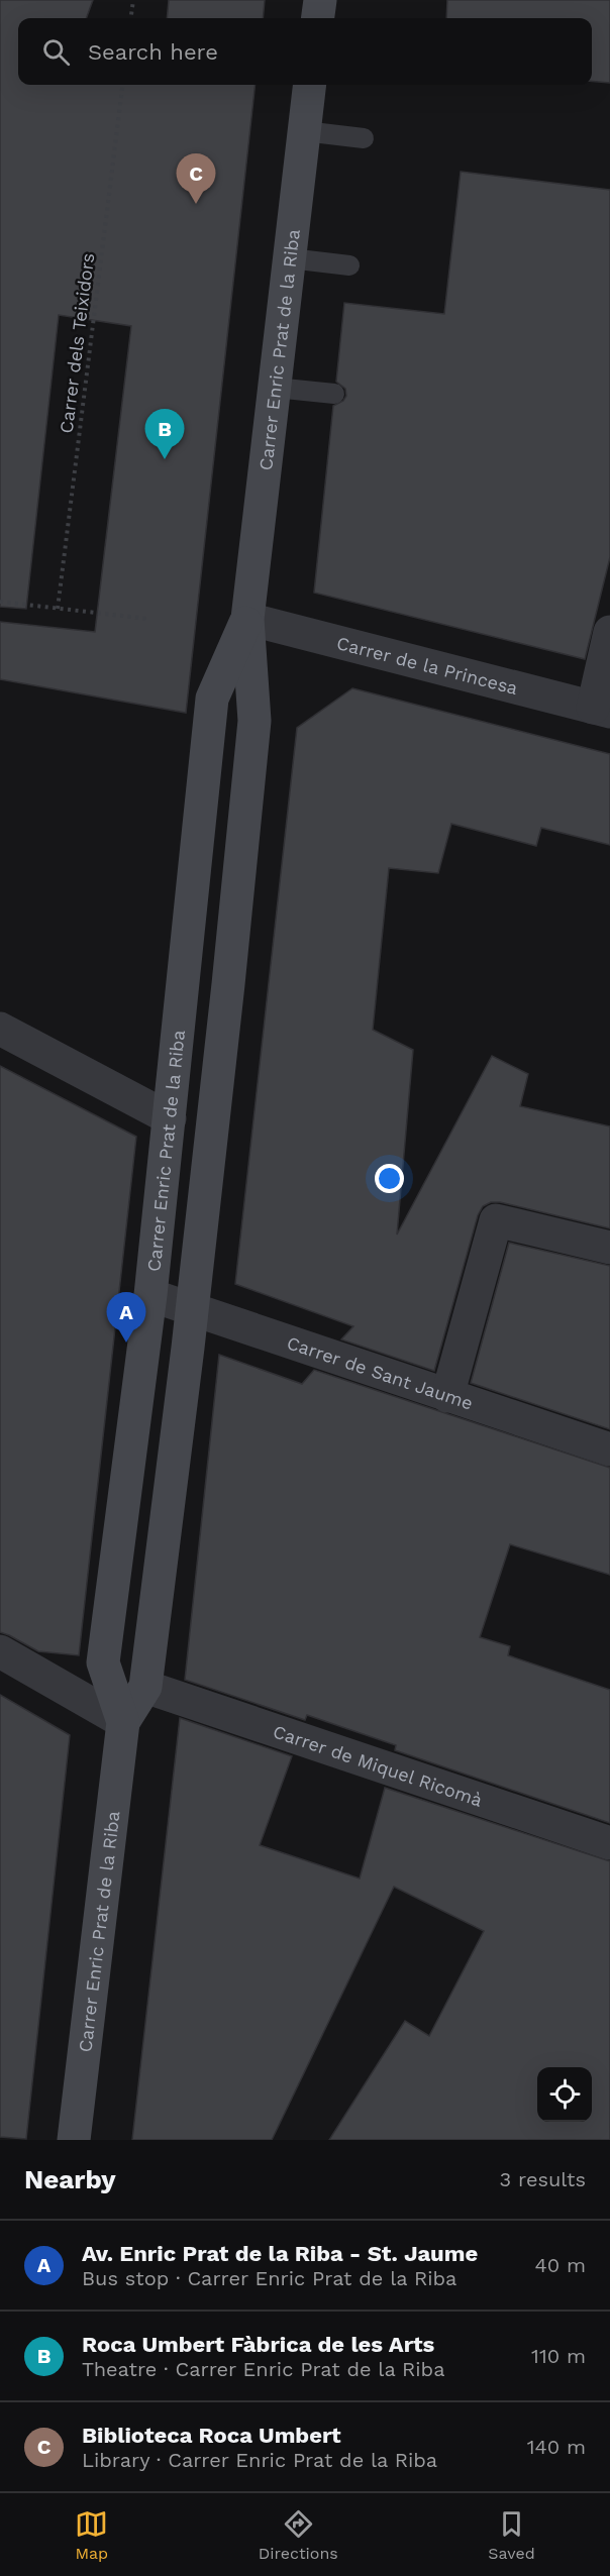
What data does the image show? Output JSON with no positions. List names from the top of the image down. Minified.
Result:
{"streets":{"street":["Carrer Enric Prat de la Riba","Carrer de la Princesa","Carrer de Sant Jaume","Carrer de Miquel Ricomà"],"path":["Carrer dels Teixidors"]},"crossings":[["Carrer Enric Prat de la Riba","Carrer de la Princesa"],["Carrer Enric Prat de la Riba","Carrer de Sant Jaume"],["Carrer Enric Prat de la Riba","Carrer de Miquel Ricomà"]],"page":{"search":"Search here","pins":["C","B","A"],"heading":["Nearby","3 results"],"list":[{"mark":"A","name":"Av. Enric Prat de la Riba - St. Jaume","note":"Bus stop · Carrer Enric Prat de la Riba","value":"40 m"},{"mark":"B","name":"Roca Umbert Fàbrica de les Arts","note":"Theatre · Carrer Enric Prat de la Riba","value":"110 m"},{"mark":"C","name":"Biblioteca Roca Umbert","note":"Library · Carrer Enric Prat de la Riba","value":"140 m"}],"nav":["Map","Directions","Saved"]}}
